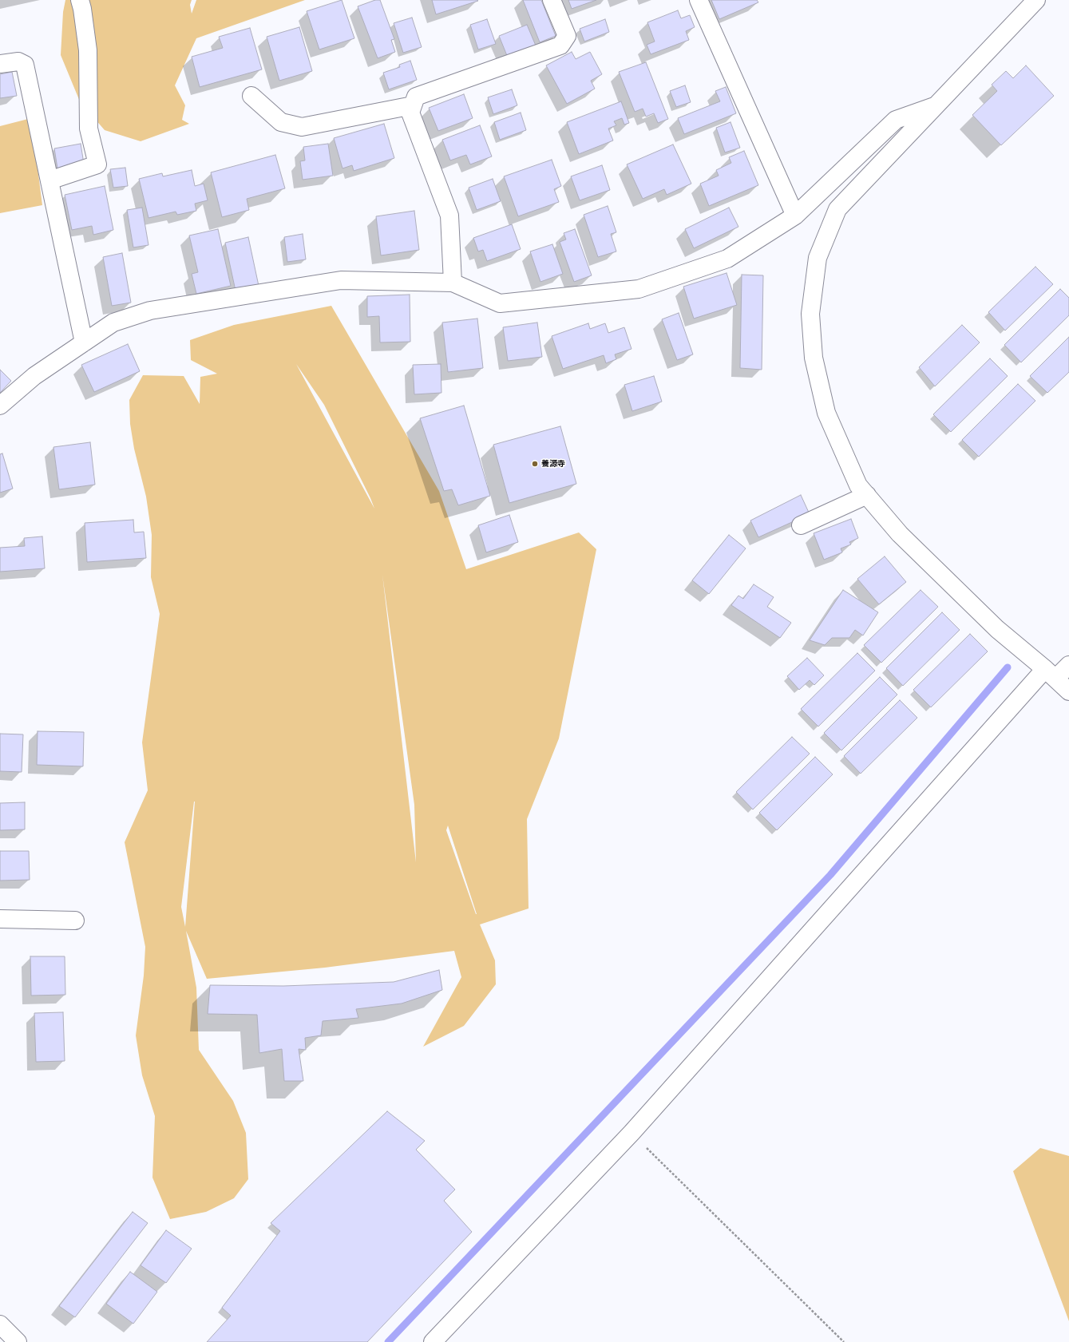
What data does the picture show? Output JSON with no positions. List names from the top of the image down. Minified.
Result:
{"places":["養源寺"]}
